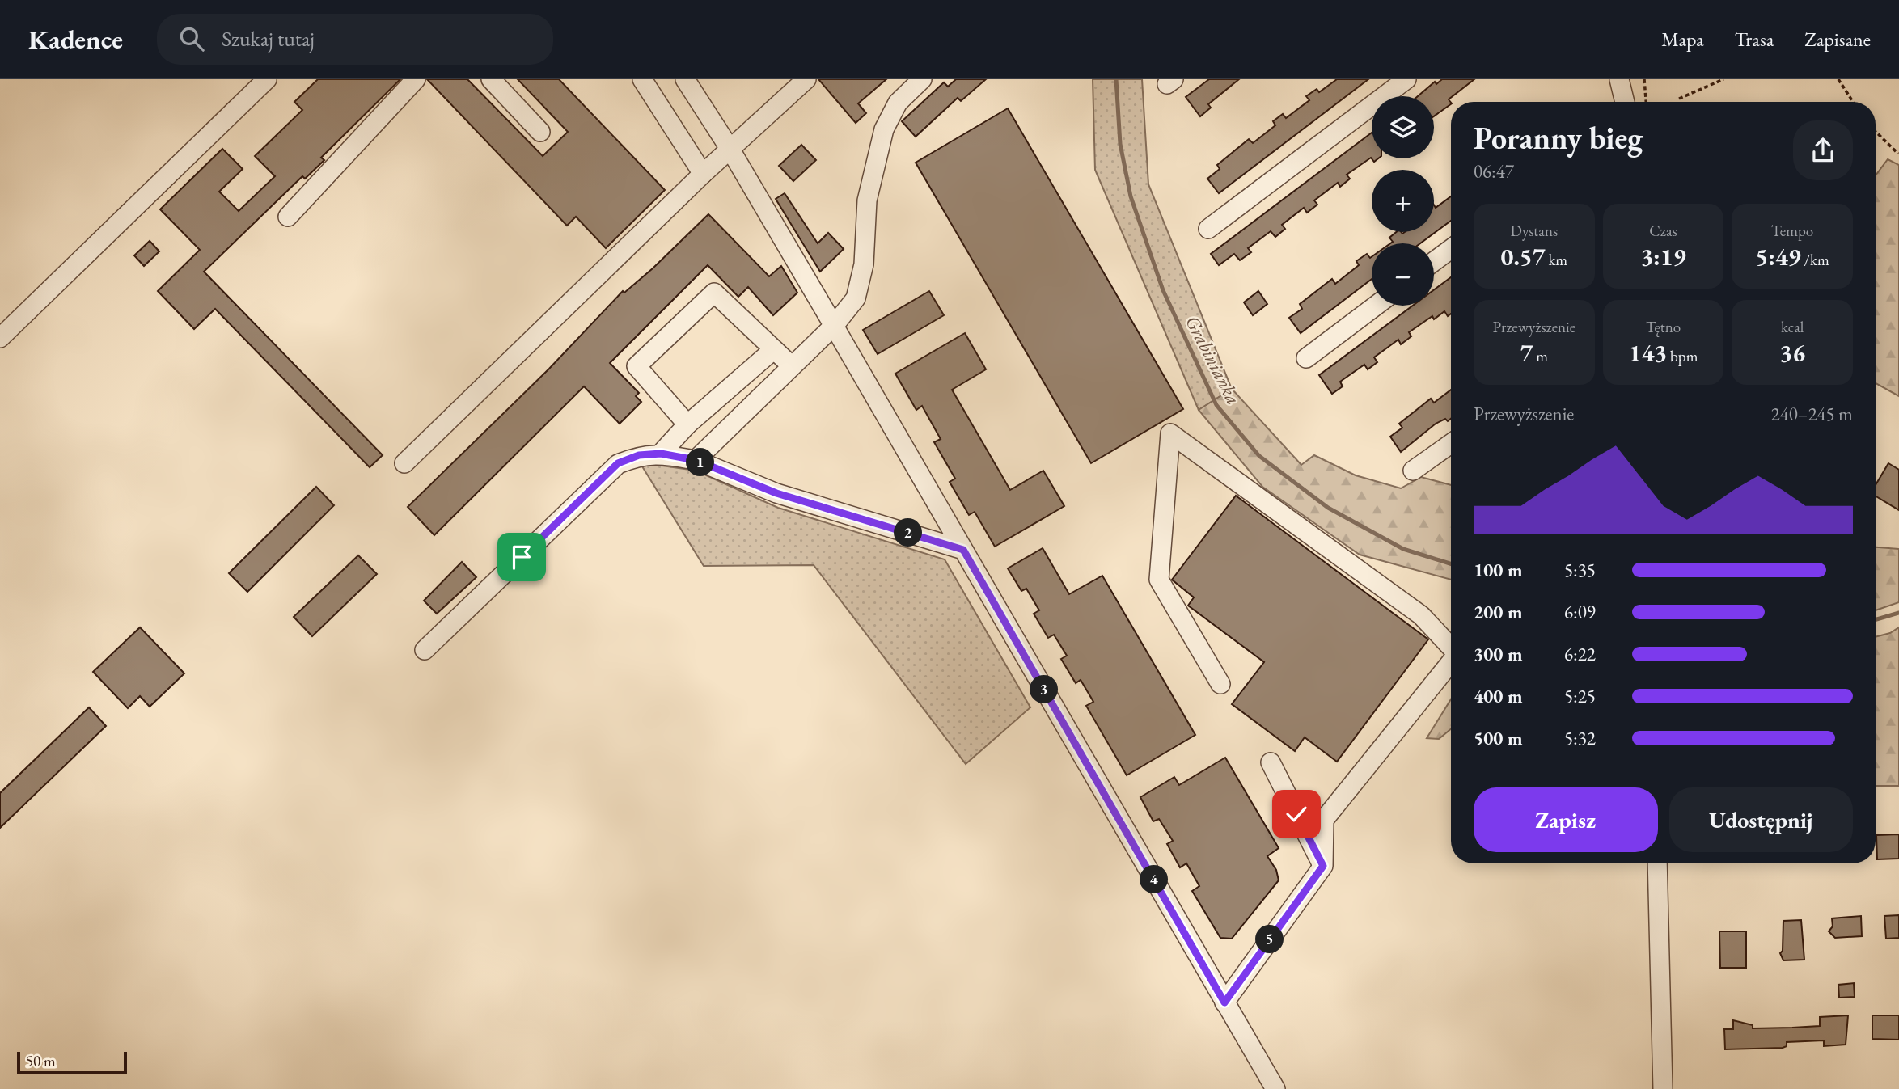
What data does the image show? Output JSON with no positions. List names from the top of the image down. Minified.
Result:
{"water":["Grabinianka"],"scale_bar":"50 m","page":{"header":"Kadence","search":"Szukaj tutaj","nav":["Mapa","Trasa","Zapisane"],"map_buttons":["+","−"],"heading":["Poranny bieg","06:47"],"stats":[["Dystans","0.57 km"],["Czas","3:19"],["Tempo","5:49 /km"],["Przewyższenie","7 m"],["Tętno","143 bpm"],["kcal","36"]],"chart":["Przewyższenie","240–245 m"],"pins":["1","2","3","4","5"],"list":[{"name":"100 m","note":"5:35"},{"name":"200 m","note":"6:09"},{"name":"300 m","note":"6:22"},{"name":"400 m","note":"5:25"},{"name":"500 m","note":"5:32"}],"buttons":["Zapisz","Udostępnij"],"scale":"50 m"}}
